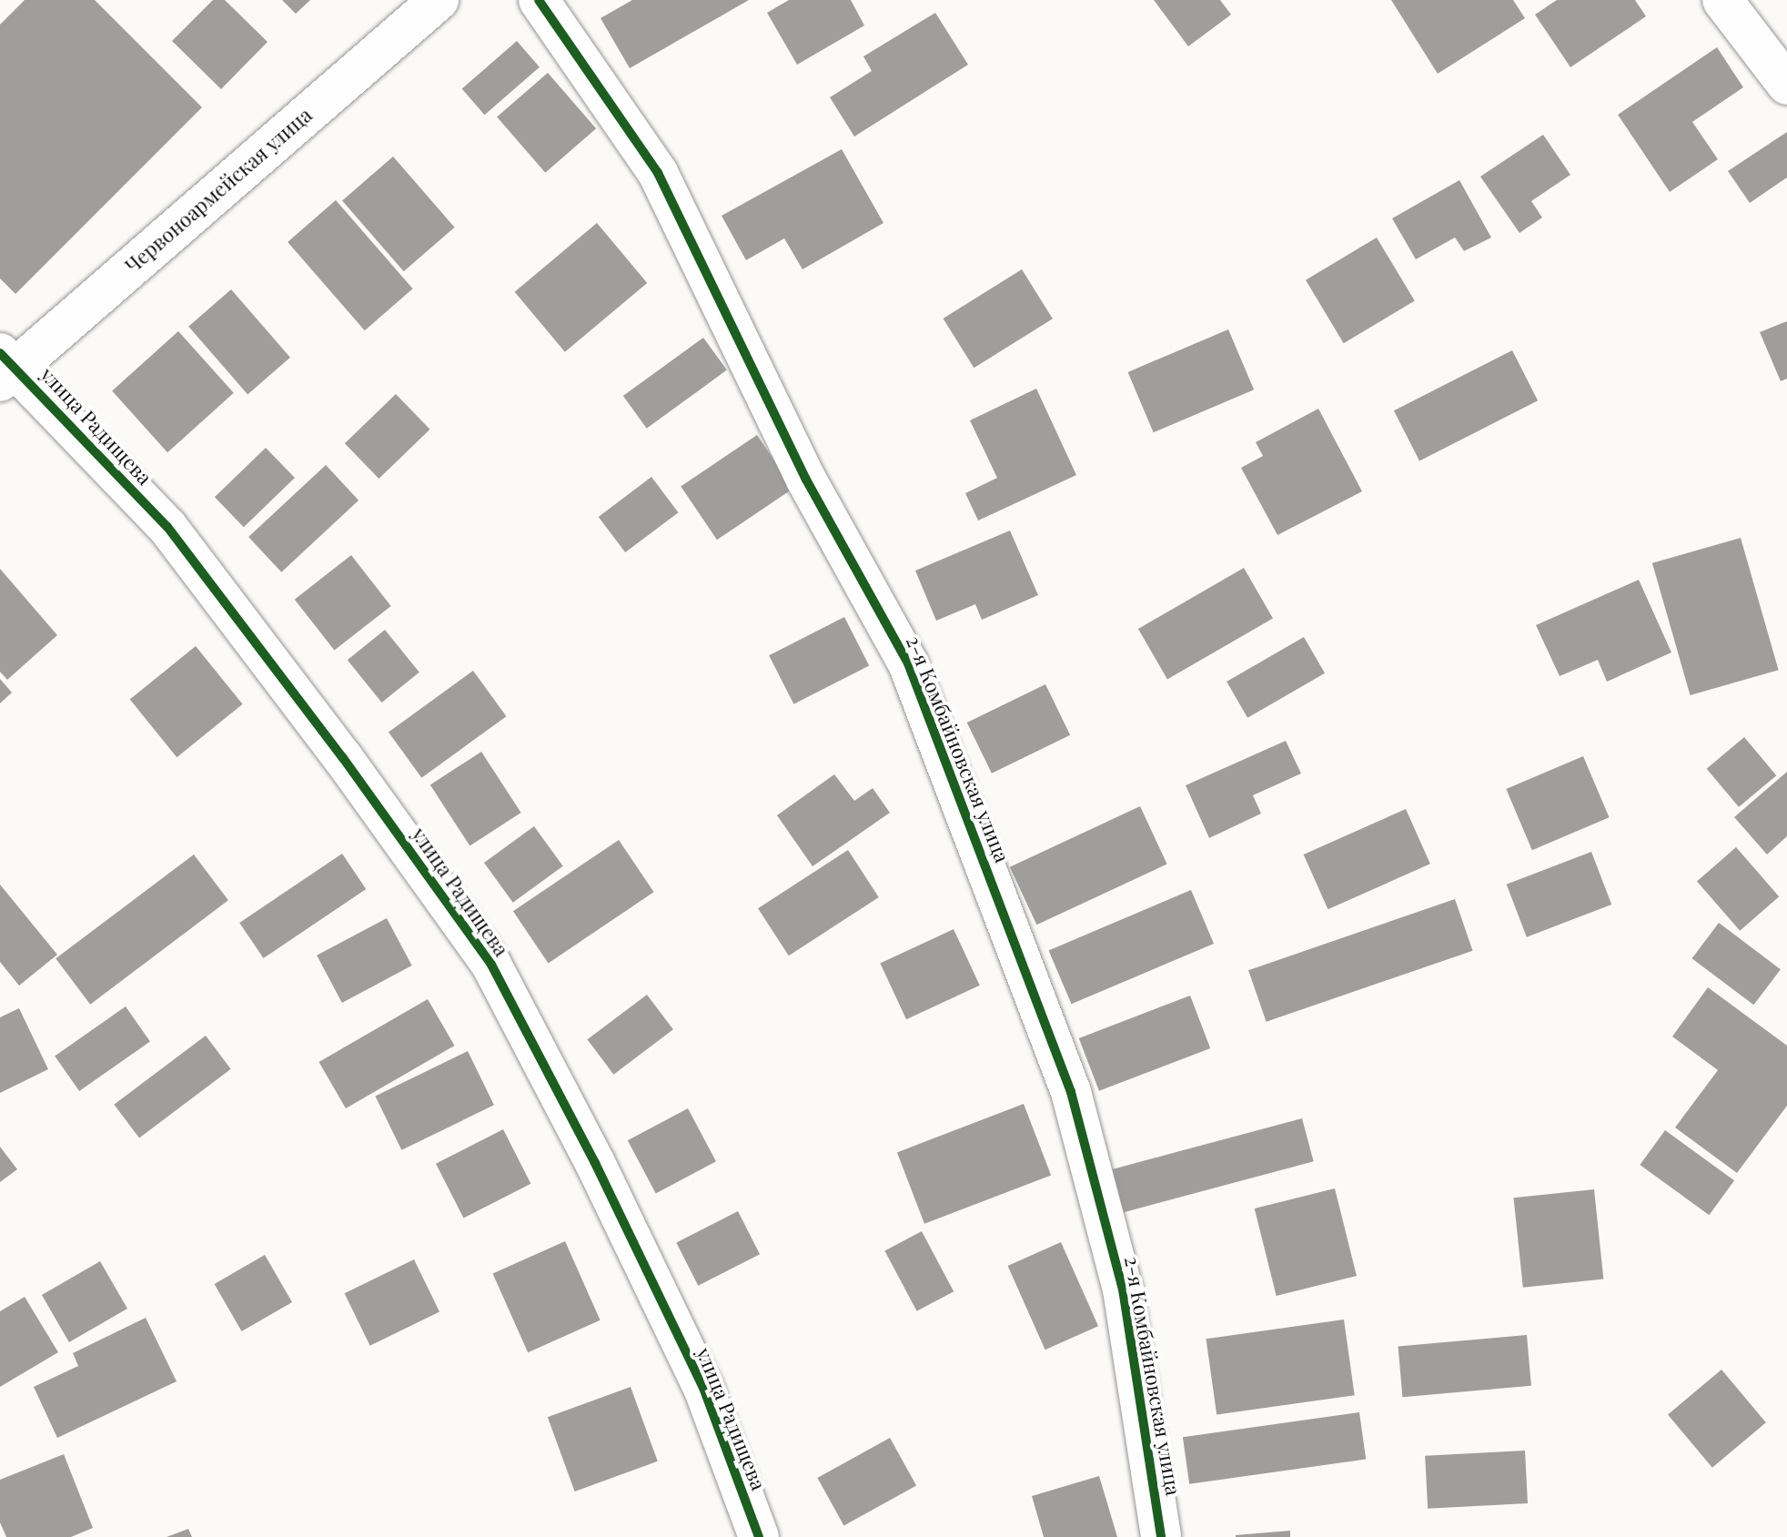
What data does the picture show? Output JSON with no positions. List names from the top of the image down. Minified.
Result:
{"streets":{"street":["Червоноармейская улица","улица Радищева","2-я Комбайновская улица"]},"crossings":[["Червоноармейская улица","улица Радищева"]]}
